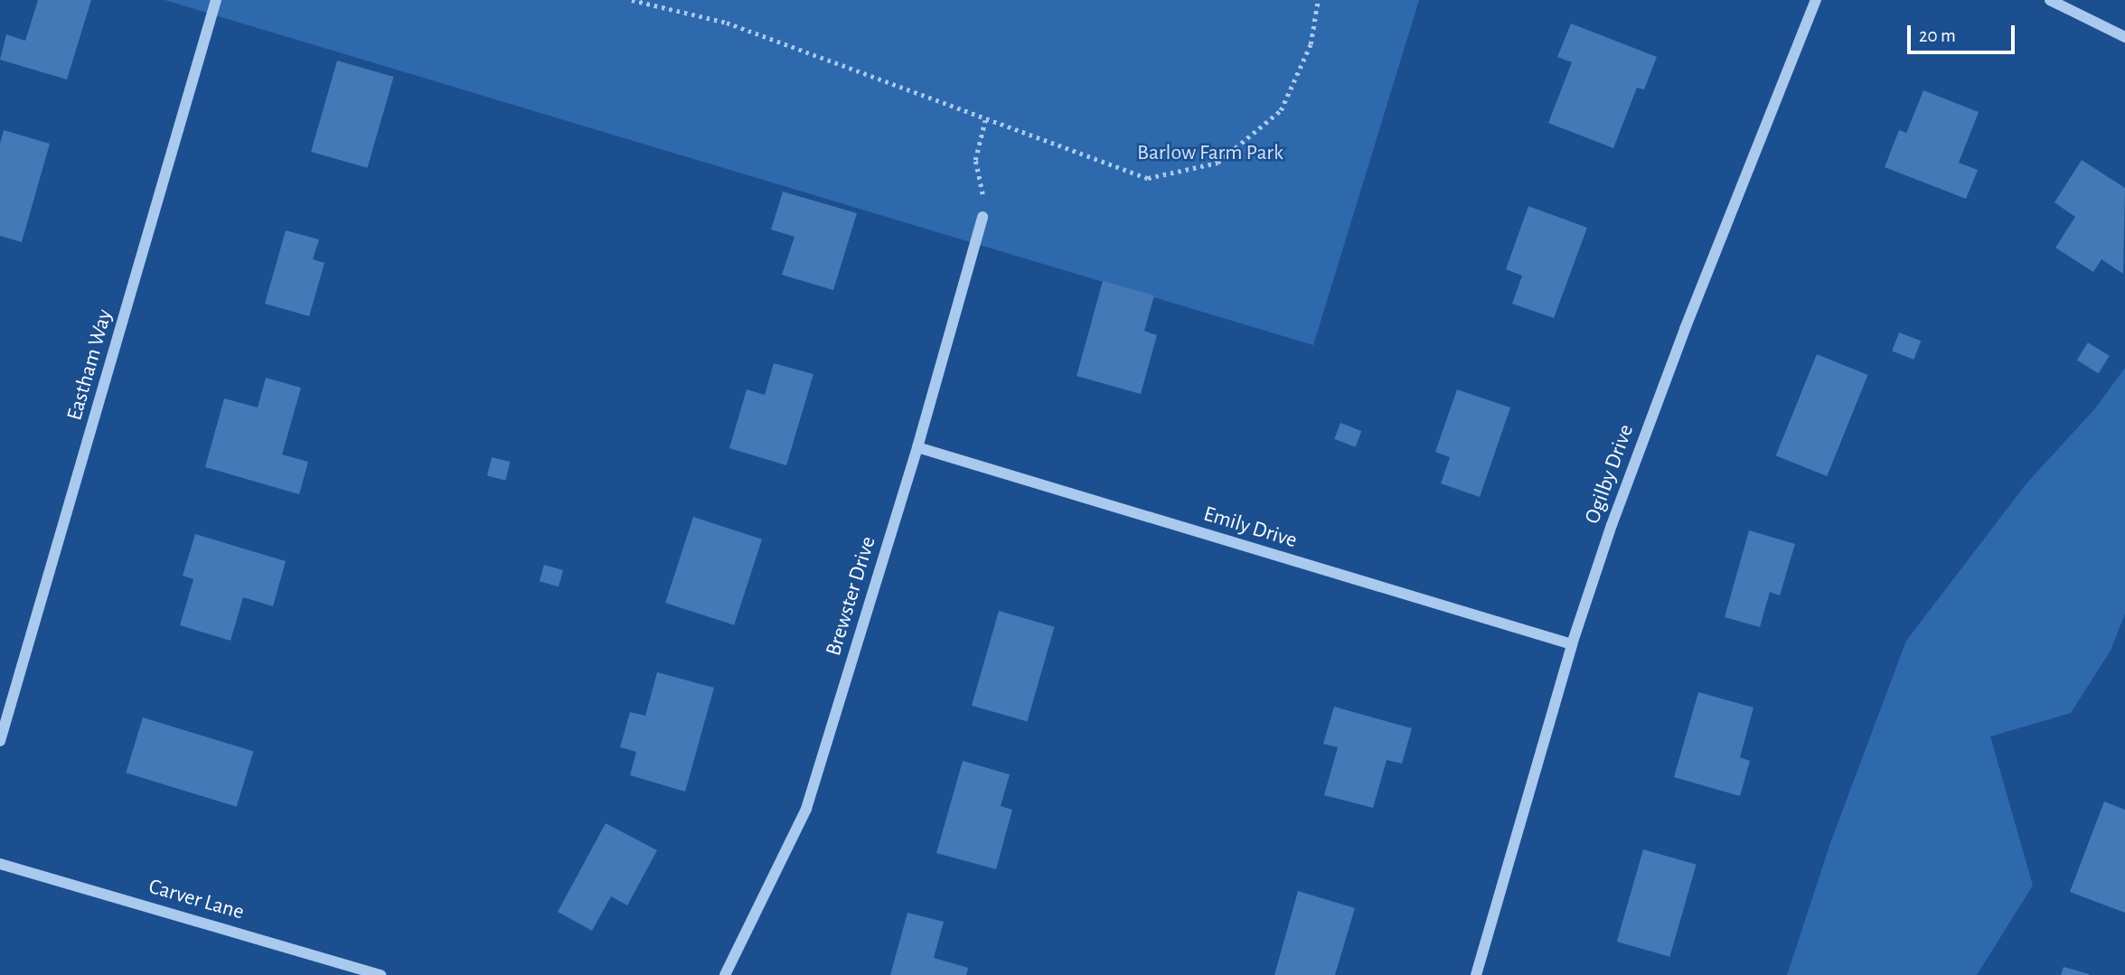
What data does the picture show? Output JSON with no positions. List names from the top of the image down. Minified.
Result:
{"streets":{"street":["Eastham Way","Ogilby Drive","Emily Drive","Brewster Drive","Carver Lane"]},"crossings":[["Ogilby Drive","Emily Drive"],["Emily Drive","Brewster Drive"]],"parks":["Barlow Farm Park"],"scale_bar":"20 m"}
